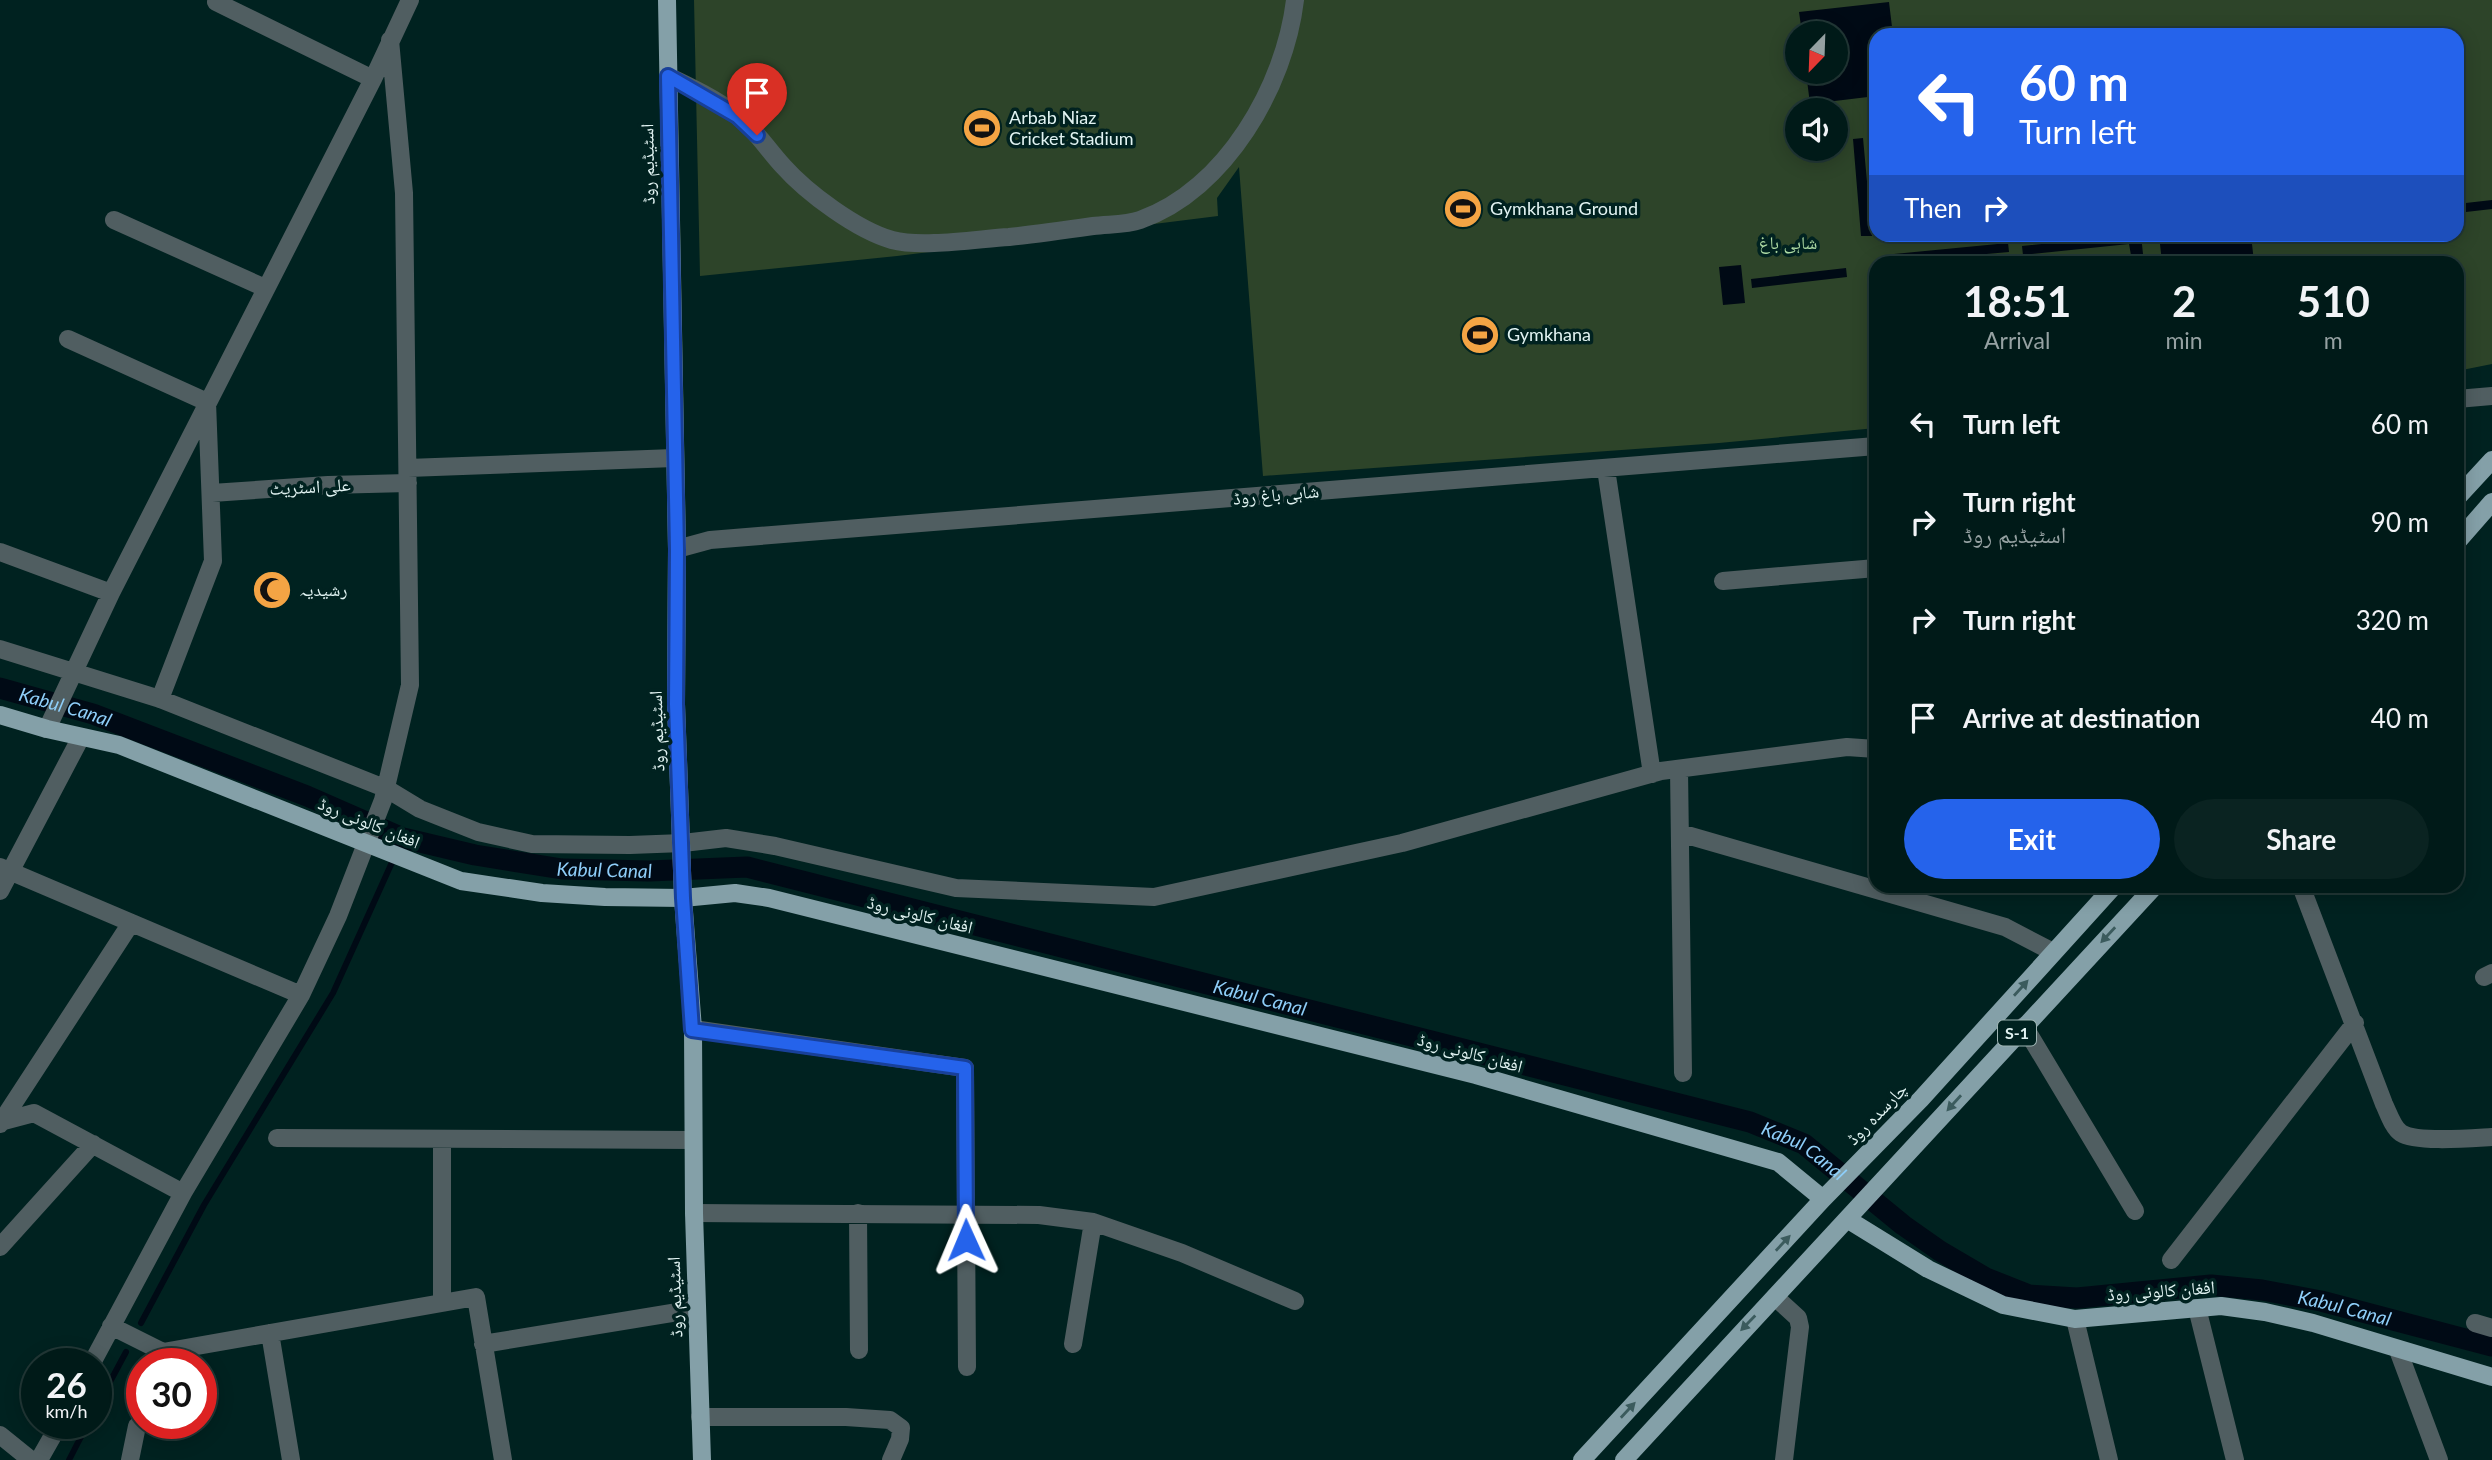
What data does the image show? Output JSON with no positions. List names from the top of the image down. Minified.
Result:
{"streets":{"main road":["اسٹیڈیم روڈ","افغان کالونی روڈ","S-1","چارسدہ روڈ"],"street":["علی اسٹریٹ","شاہی باغ روڈ"]},"crossings":[["اسٹیڈیم روڈ","علی اسٹریٹ"],["اسٹیڈیم روڈ","شاہی باغ روڈ"],["اسٹیڈیم روڈ","افغان کالونی روڈ"],["افغان کالونی روڈ","S-1"],["افغان کالونی روڈ","چارسدہ روڈ"]],"water":["Kabul Canal"],"parks":["شاہی باغ"],"places":{"sports":["Arbab Niaz Cricket Stadium","Gymkhana Ground","Gymkhana"],"mosque":["رشیدیہ"]},"north":"bottom left","page":{"turn":["60 m","Turn left"],"then":"Then","eta":["18:51","Arrival","2","min","510","m"],"list":[{"name":"Turn left","value":"60 m"},{"name":"Turn right","note":"اسٹیڈیم روڈ","value":"90 m"},{"name":"Turn right","value":"320 m"},{"name":"Arrive at destination","value":"40 m"}],"buttons":["Exit","Share"],"speed":"26 km/h","limit":"30"}}
